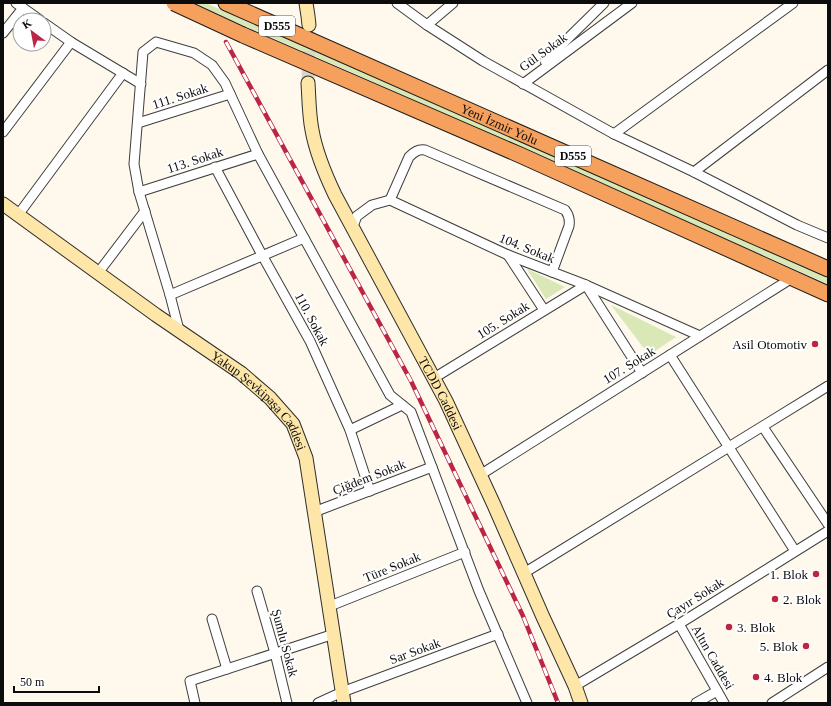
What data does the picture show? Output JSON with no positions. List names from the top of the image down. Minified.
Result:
{"streets":{"highway":["D555","Yeni İzmir Yolu"],"main road":["TCDD Caddesi","Yakup Şevkipaşa Caddesi"],"street":["Gül Sokak","111. Sokak","113. Sokak","104. Sokak","110. Sokak","105. Sokak","107. Sokak","Çiğdem Sokak","Türe Sokak","Çayır Sokak","Şumlu Sokak","Sar Sokak","Altın Caddesi"]},"crossings":[["Yeni İzmir Yolu","107. Sokak"],["113. Sokak","110. Sokak"],["104. Sokak","105. Sokak"],["104. Sokak","107. Sokak"],["110. Sokak","Çiğdem Sokak"],["105. Sokak","TCDD Caddesi"],["107. Sokak","TCDD Caddesi"],["TCDD Caddesi","Çayır Sokak"],["Yakup Şevkipaşa Caddesi","Çiğdem Sokak"],["Yakup Şevkipaşa Caddesi","Türe Sokak"],["Yakup Şevkipaşa Caddesi","Sar Sokak"],["Çayır Sokak","Altın Caddesi"]],"places":["Asil Otomotiv","1. Blok","2. Blok","3. Blok","5. Blok","4. Blok"],"scale_bar":"50 m","north":"top left"}
